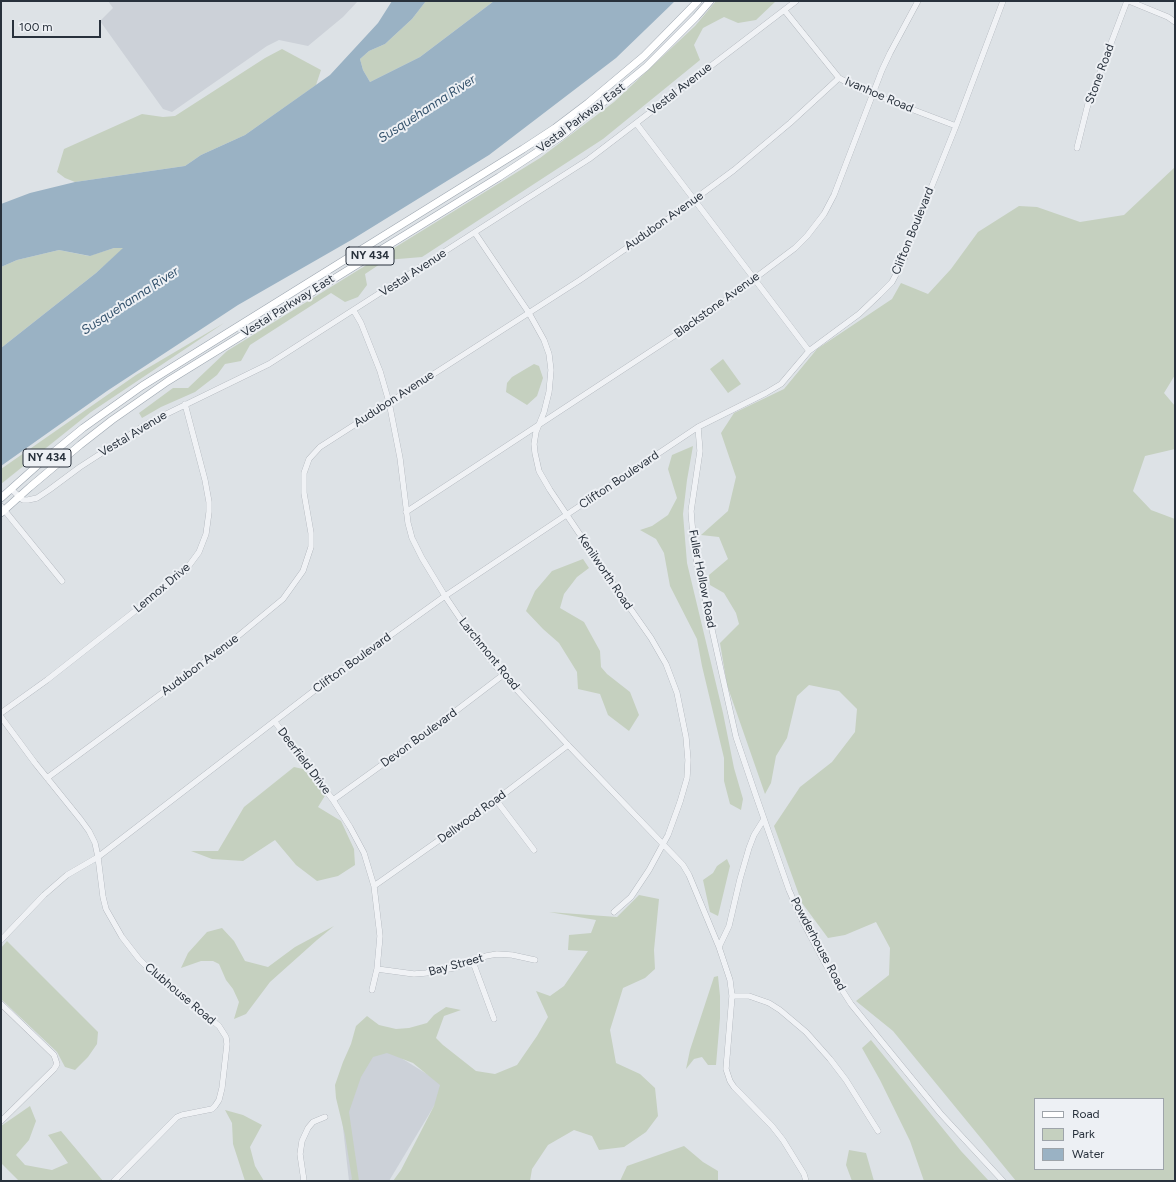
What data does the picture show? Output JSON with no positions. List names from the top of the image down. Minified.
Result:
{"streets":{"main road":["Vestal Parkway East","NY 434"],"street":["Stone Road","Vestal Avenue","Ivanhoe Road","Audubon Avenue","Clifton Boulevard","Blackstone Avenue","Kenilworth Road","Fuller Hollow Road","Lennox Drive","Larchmont Road","Devon Boulevard","Deerfield Drive","Dellwood Road","Powderhouse Road","Bay Street","Clubhouse Road"]},"crossings":[["Vestal Avenue","Ivanhoe Road"],["Vestal Avenue","Vestal Parkway East"],["Vestal Avenue","Kenilworth Road"],["Vestal Avenue","Lennox Drive"],["Vestal Avenue","Larchmont Road"],["Ivanhoe Road","Audubon Avenue"],["Ivanhoe Road","Clifton Boulevard"],["Ivanhoe Road","Blackstone Avenue"],["Audubon Avenue","Kenilworth Road"],["Audubon Avenue","Larchmont Road"],["Audubon Avenue","Clubhouse Road"],["Clifton Boulevard","Kenilworth Road"],["Clifton Boulevard","Fuller Hollow Road"],["Clifton Boulevard","Larchmont Road"],["Clifton Boulevard","Deerfield Drive"],["Clifton Boulevard","Clubhouse Road"],["Blackstone Avenue","Kenilworth Road"],["Blackstone Avenue","Larchmont Road"],["Kenilworth Road","Larchmont Road"],["Fuller Hollow Road","Powderhouse Road"],["Larchmont Road","Devon Boulevard"],["Larchmont Road","Dellwood Road"],["Devon Boulevard","Deerfield Drive"],["Deerfield Drive","Dellwood Road"],["Deerfield Drive","Bay Street"]],"water":["Susquehanna River"],"legend":["Road","Park","Water"],"scale_bar":"100 m"}
